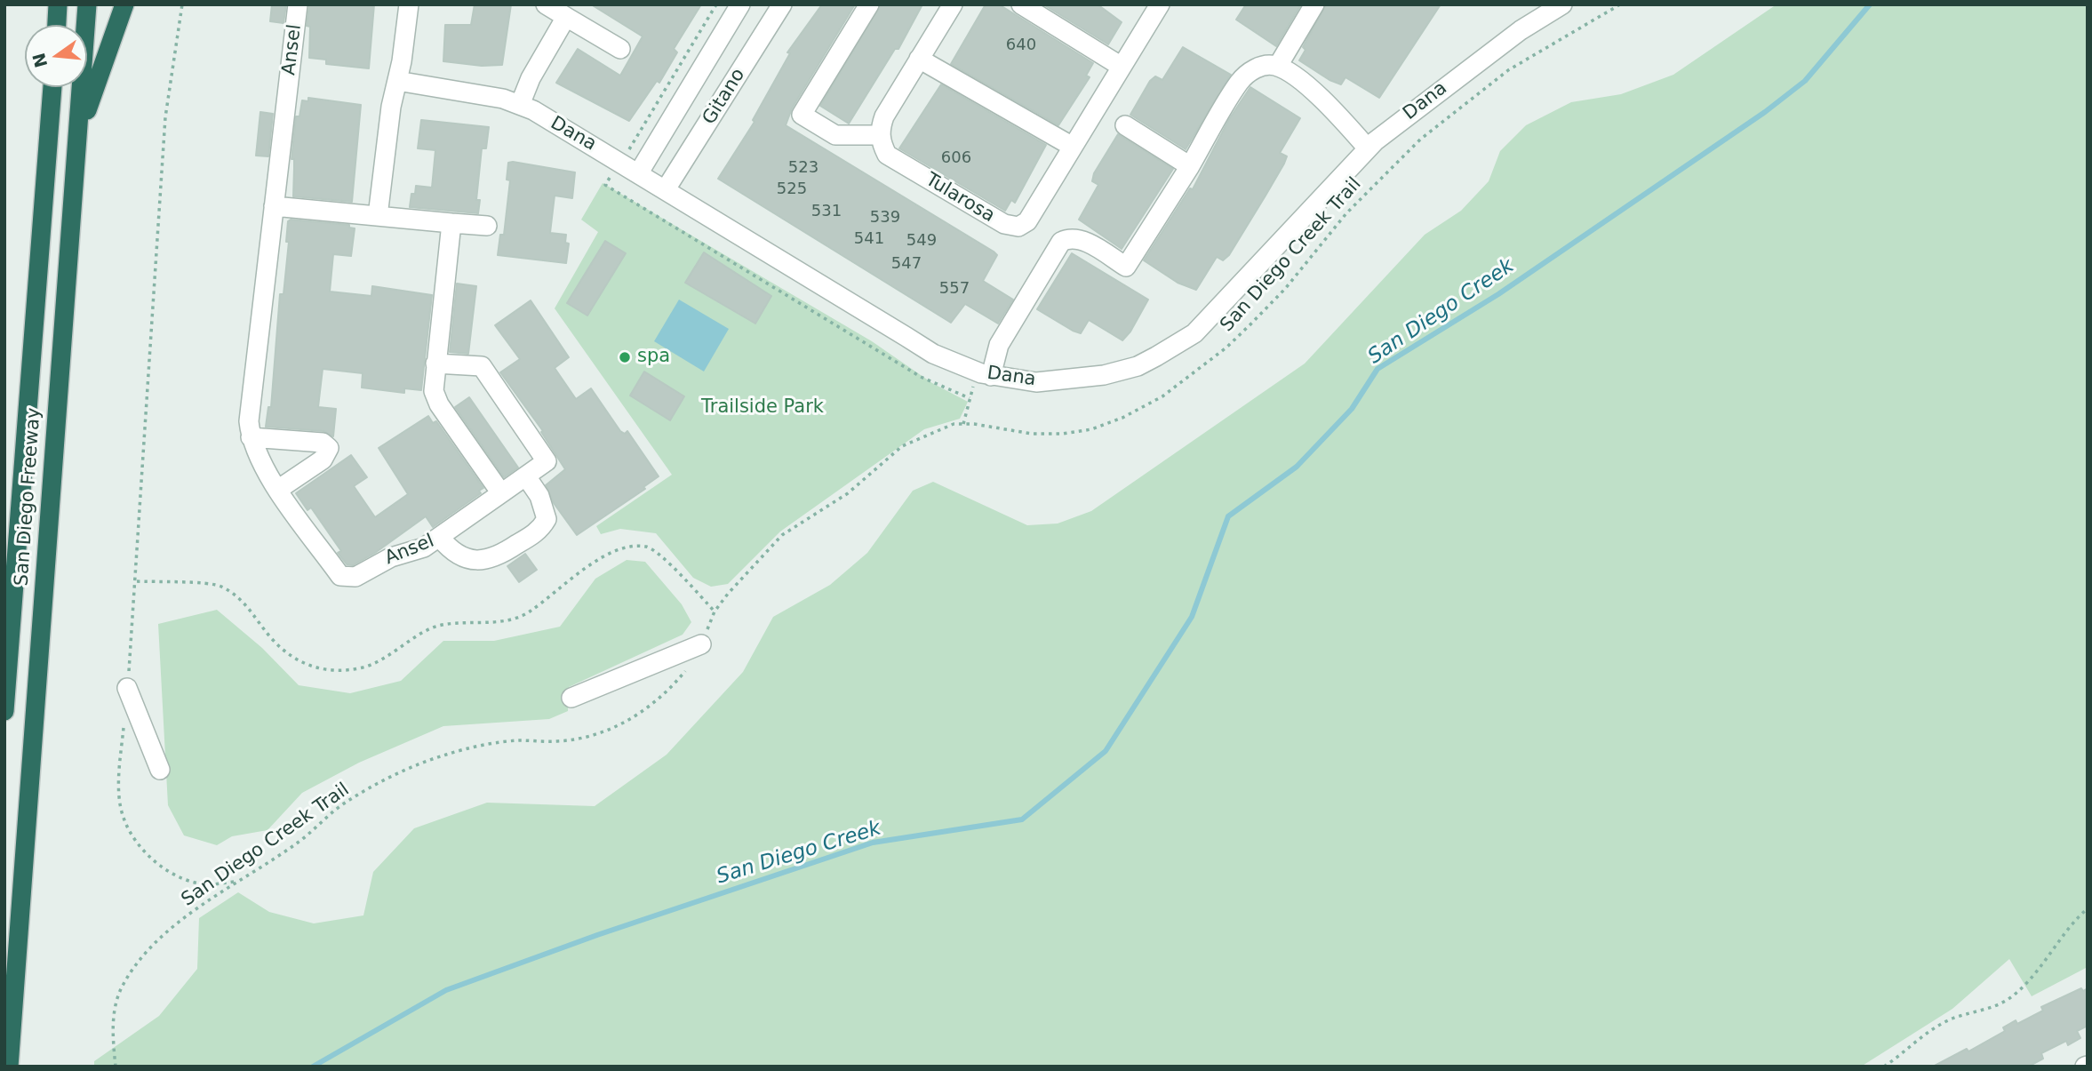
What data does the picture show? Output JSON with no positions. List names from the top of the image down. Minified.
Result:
{"streets":{"highway":["San Diego Freeway"],"street":["Ansel","Gitano","Dana","Tularosa"],"path":["San Diego Creek Trail"]},"crossings":[["Gitano","Dana"]],"water":["San Diego Creek"],"parks":["Trailside Park"],"places":["spa"],"house_numbers":["640","606","523","525","531","539","541","549","547","557"],"north":"left"}
